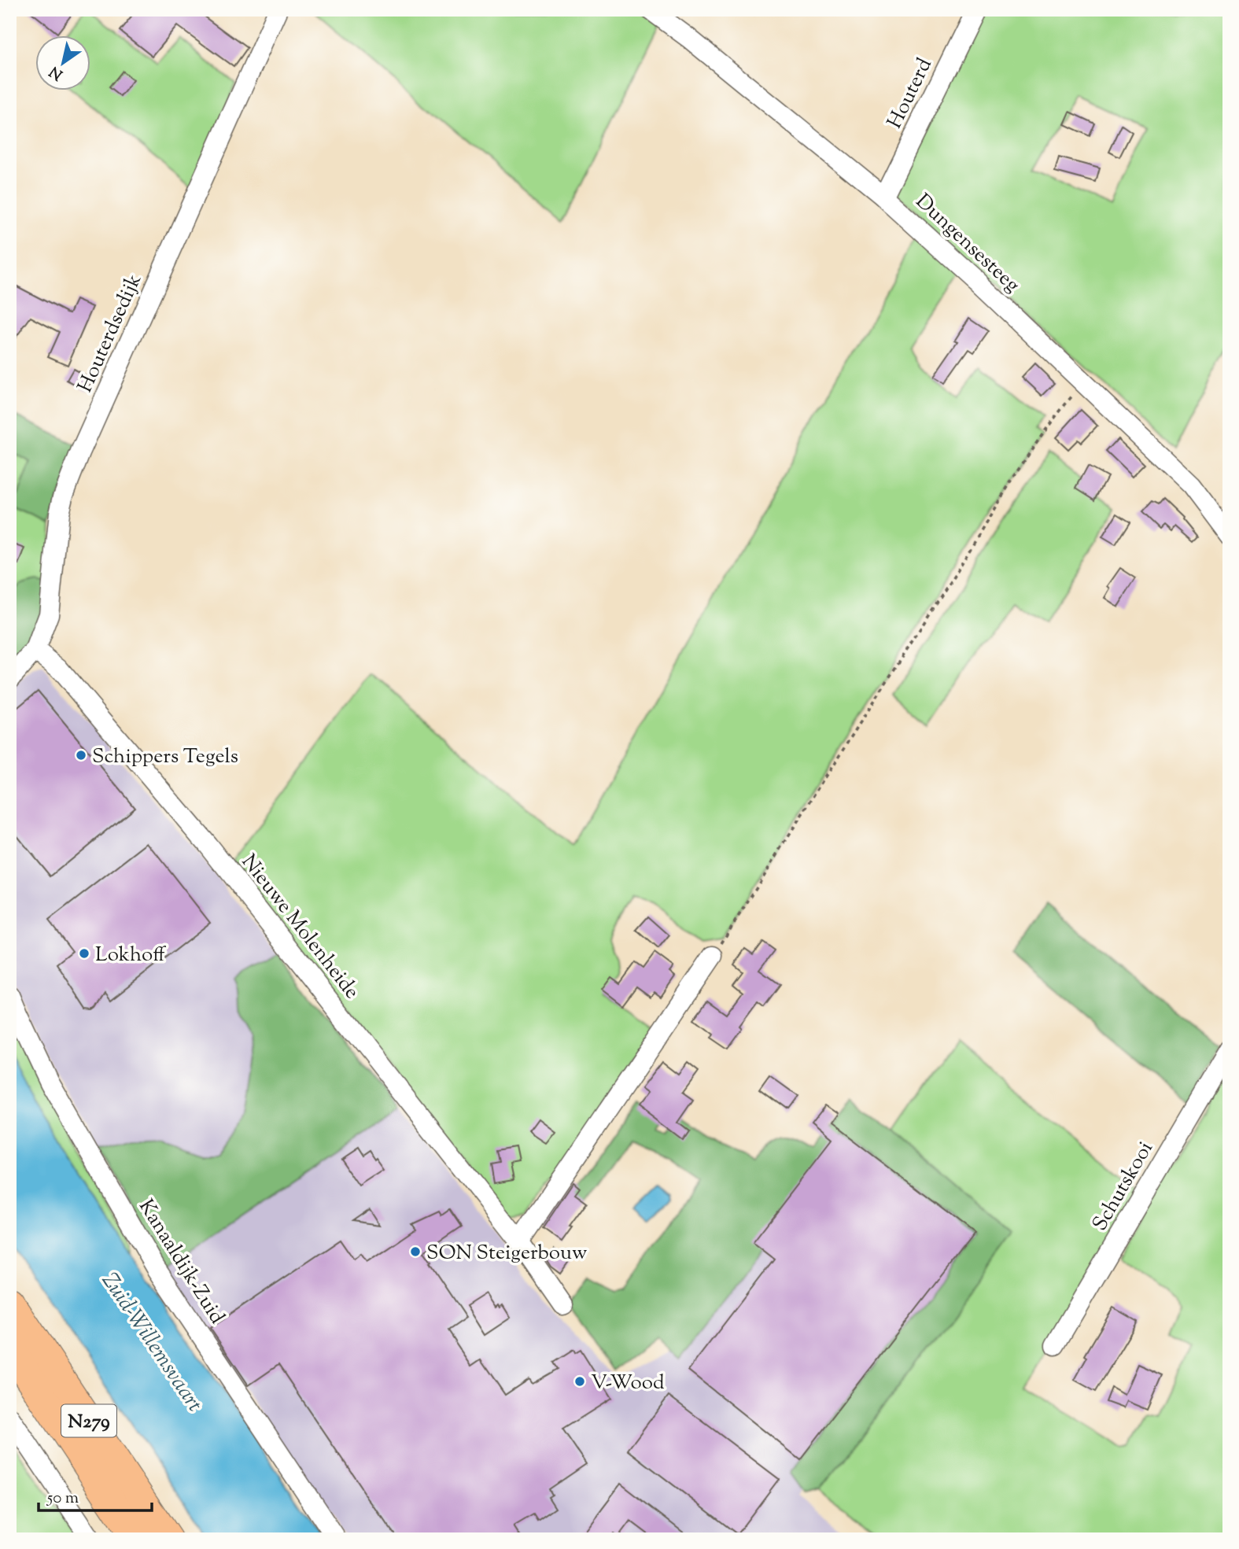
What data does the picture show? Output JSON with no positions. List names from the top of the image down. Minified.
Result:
{"streets":{"highway":["N279"],"street":["Houterd","Dungensesteeg","Houterdsedijk","Nieuwe Molenheide","Schutskooi","Kanaaldijk-Zuid"]},"crossings":[["Houterd","Dungensesteeg"],["Houterdsedijk","Nieuwe Molenheide"]],"water":["Zuid-Willemsvaart"],"places":["Schippers Tegels","Lokhoff","SON Steigerbouw","V-Wood"],"scale_bar":"50 m","north":"bottom left"}
